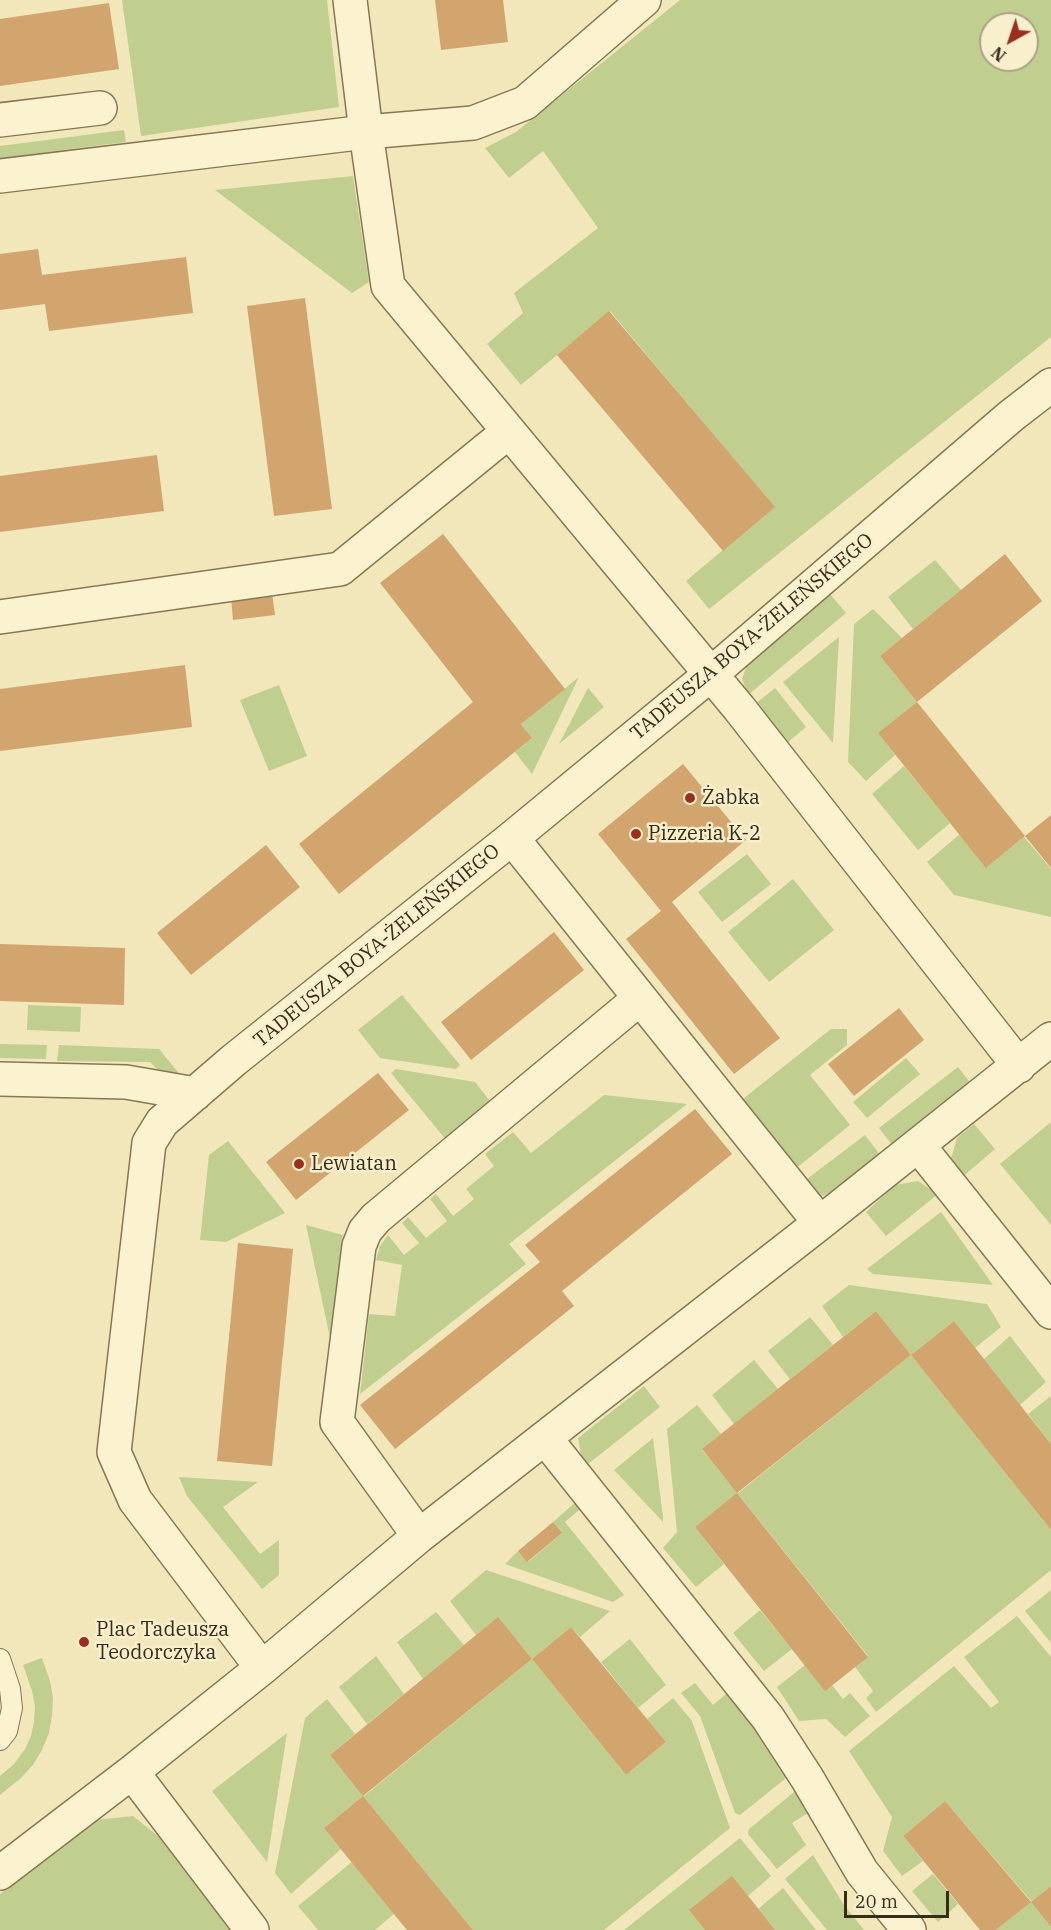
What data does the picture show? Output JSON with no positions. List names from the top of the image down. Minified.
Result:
{"streets":{"street":["TADEUSZA BOYA-ŻELEŃSKIEGO"]},"places":["Żabka","Pizzeria K-2","Lewiatan","Plac Tadeusza Teodorczyka"],"scale_bar":"20 m","north":"bottom left"}
